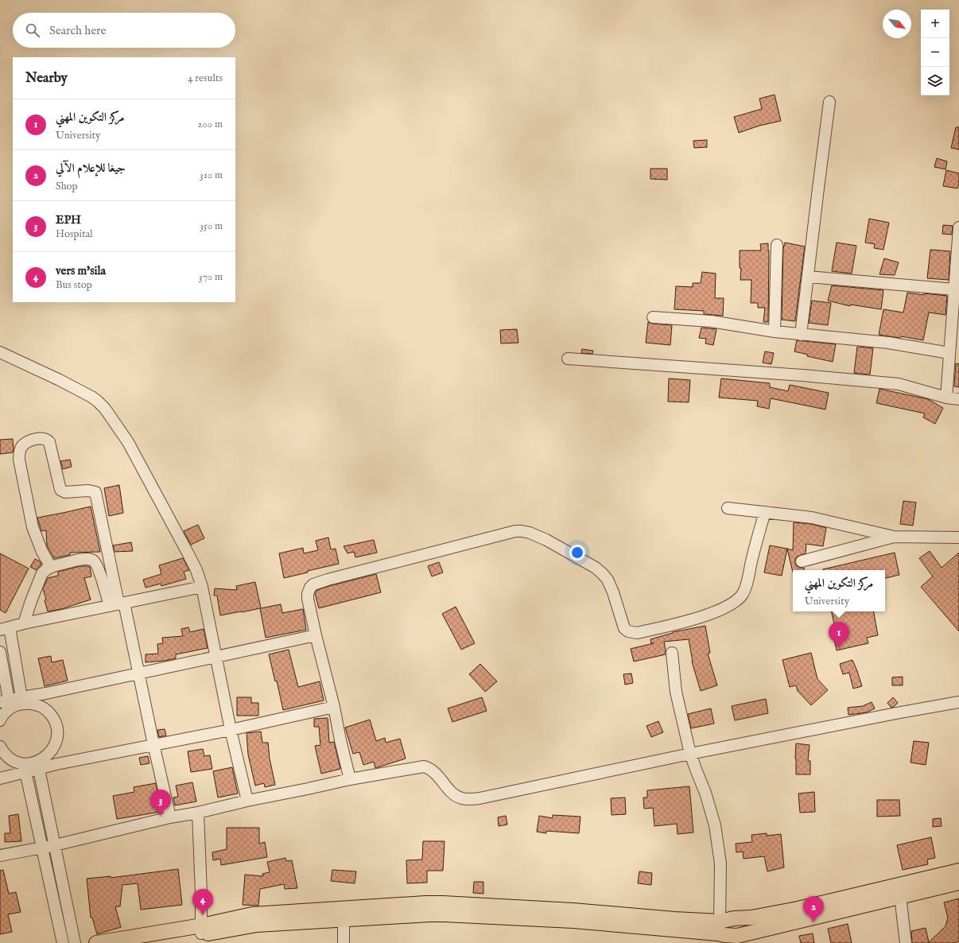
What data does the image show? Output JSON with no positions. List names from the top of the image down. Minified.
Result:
{"north":"bottom right","page":{"map_buttons":["+","−"],"search":"Search here","heading":["Nearby","4 results"],"list":[{"mark":"1","name":"مركز التكوين المهني","note":"University","value":"200 m"},{"mark":"2","name":"جيغا للإعلام الآلي","note":"Shop","value":"310 m"},{"mark":"3","name":"EPH","note":"Hospital","value":"350 m"},{"mark":"4","name":"vers m'sila","note":"Bus stop","value":"370 m"}],"popup":["مركز التكوين المهني","University"],"pins":["1","3","4","2"]}}
